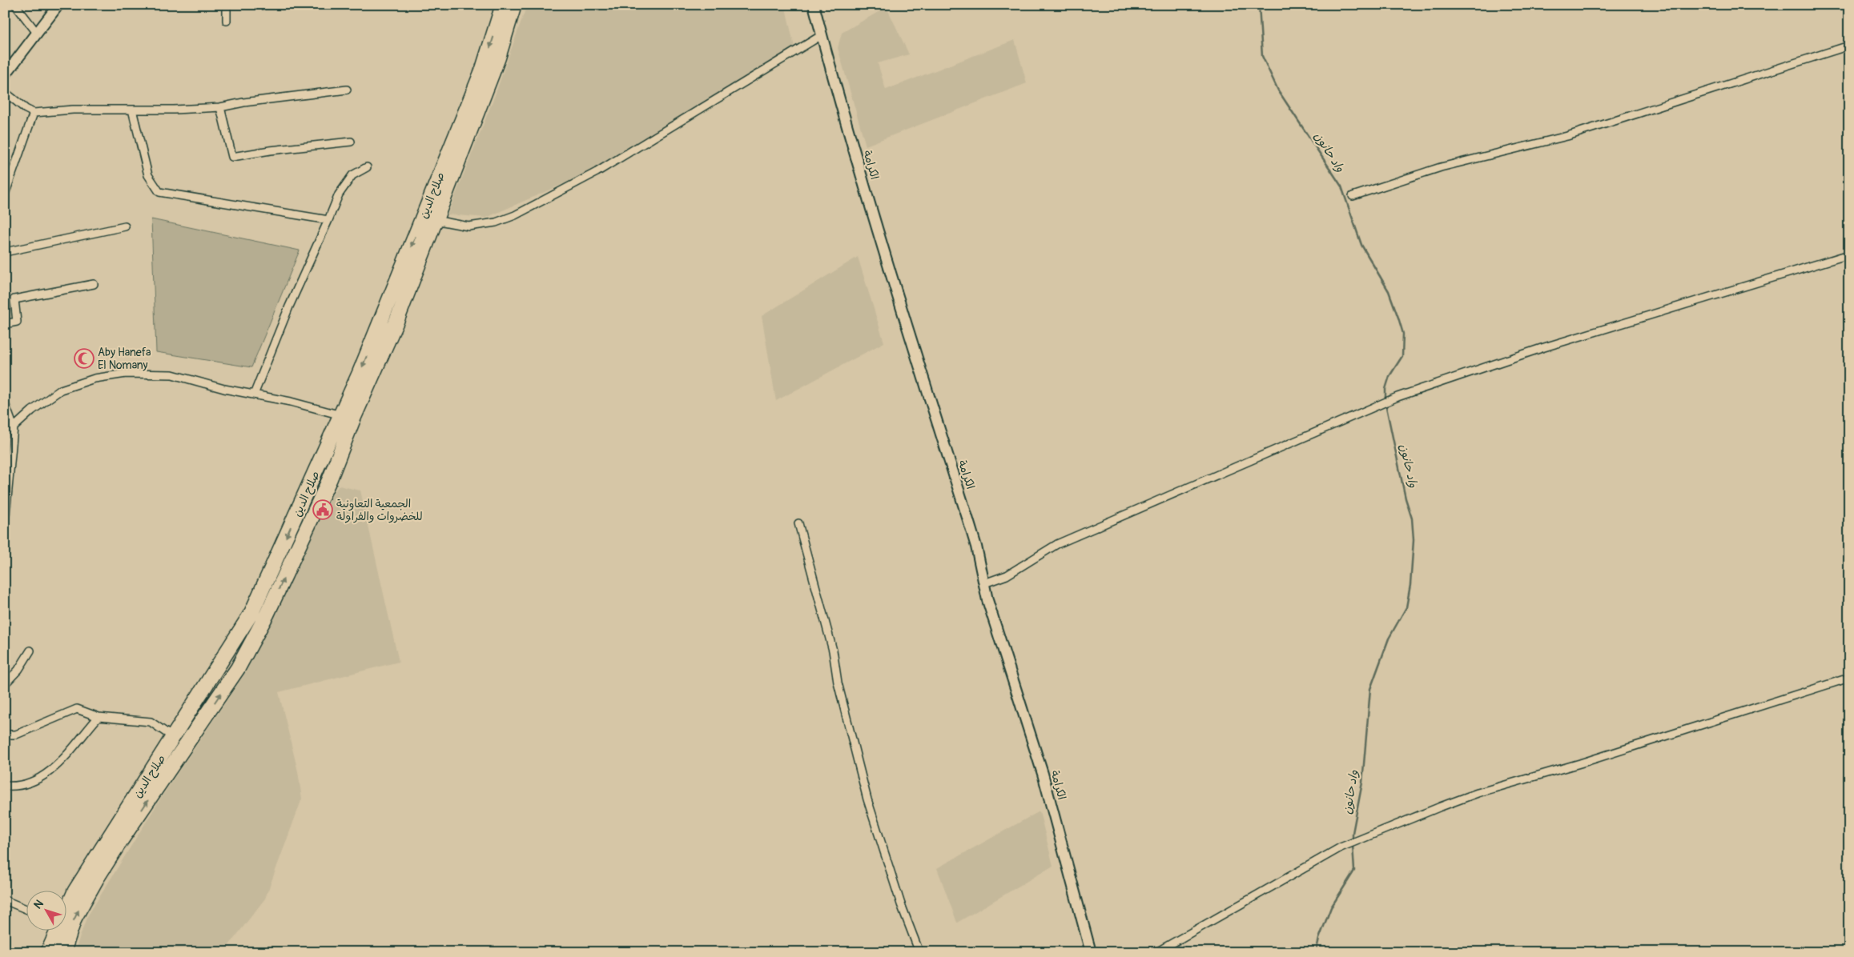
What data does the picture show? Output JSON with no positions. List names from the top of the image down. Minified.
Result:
{"streets":{"highway":["صلاح الدين"],"main road":["الكرامة"]},"water":["واد حانون"],"places":{"mosque":["Aby Hanefa El Nomany"],"public building":["الجمعية التعاونية للخضروات والفراولة"]},"north":"top left"}
